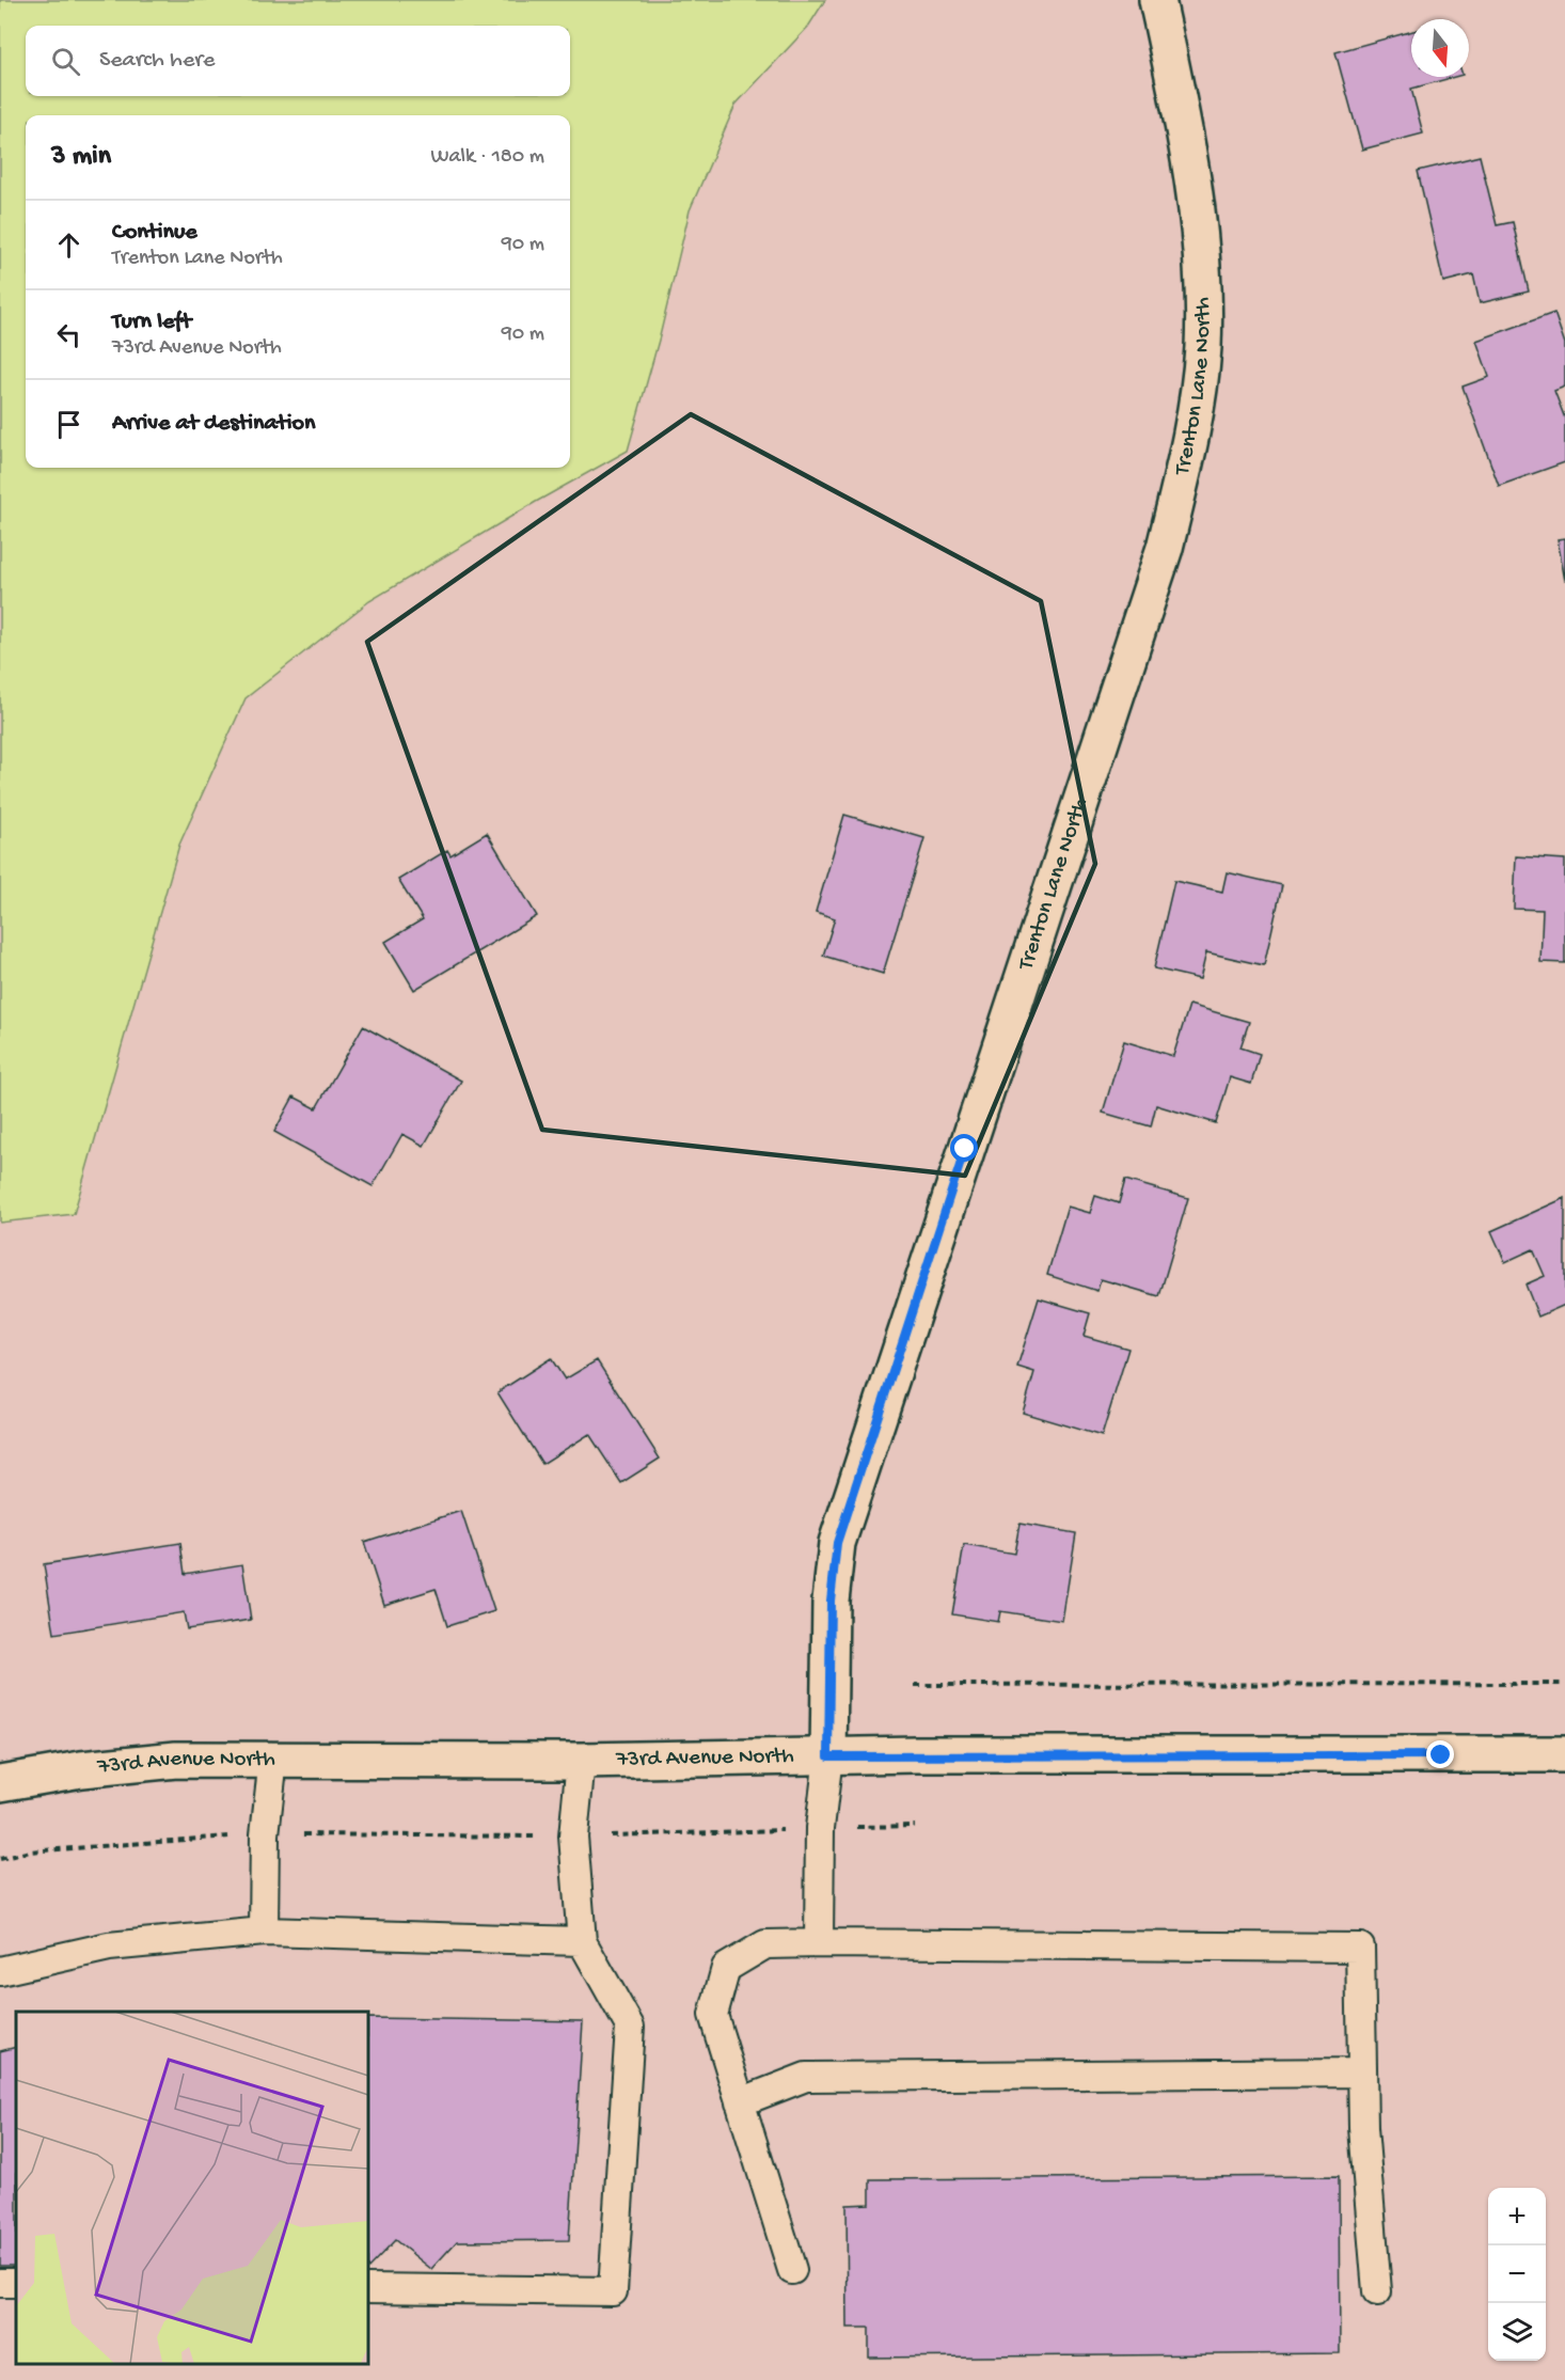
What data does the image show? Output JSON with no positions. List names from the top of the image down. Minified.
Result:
{"streets":{"street":["Trenton Lane North","73rd Avenue North"]},"crossings":[["Trenton Lane North","73rd Avenue North"]],"north":"bottom","page":{"search":"Search here","heading":["3 min","Walk · 180 m"],"list":[["Continue","Trenton Lane North","90 m"],["Turn left","73rd Avenue North","90 m"],"Arrive at destination"],"map_buttons":["+","−"]}}
